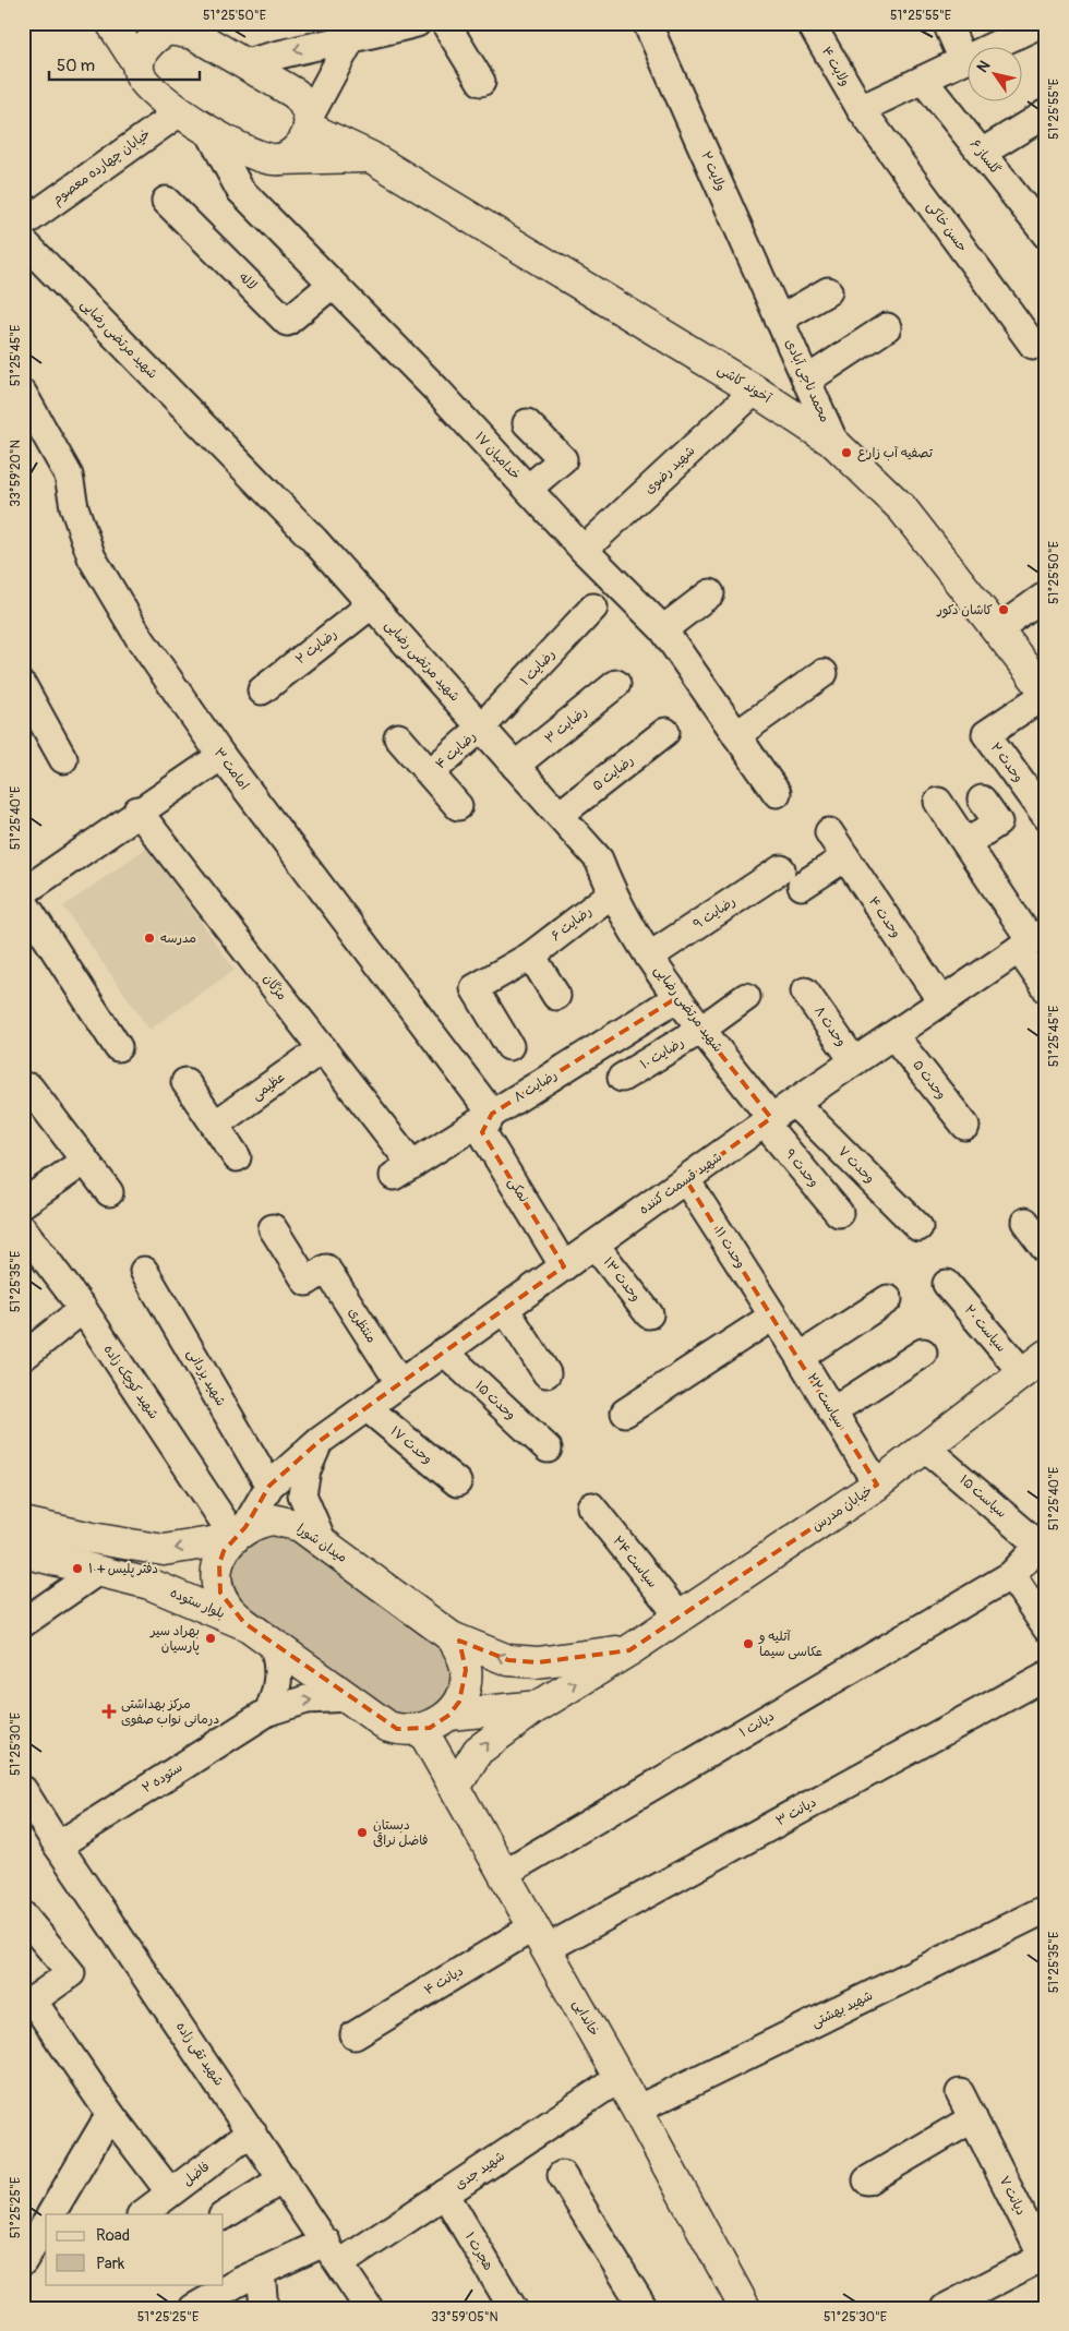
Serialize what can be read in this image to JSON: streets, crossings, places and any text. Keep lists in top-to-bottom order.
{
  "streets": {
    "main road": [
      "آخوند کاشی",
      "خیابان مدرس",
      "میدان شورا",
      "بلوار ستوده",
      "خاندایی"
    ],
    "street": [
      "ولایت ۴",
      "گلساز ۶",
      "خیابان چهارده معصوم",
      "ولایت ۲",
      "حسن خاکی",
      "لاله",
      "شهید مرتضی رضایی",
      "محمد ناجی آبادی",
      "خدامیان ۱۷",
      "شهید رضوی",
      "رضایت ۲",
      "رضایت ۱",
      "رضایت ۳",
      "رضایت ۴",
      "وحدت ۲",
      "امامت ۳",
      "رضایت ۵",
      "رضایت ۹",
      "وحدت ۴",
      "رضایت ۶",
      "مژگان",
      "وحدت ۸",
      "رضایت ۱۰",
      "وحدت ۵",
      "عظیمی",
      "رضایت ۸",
      "وحدت ۷",
      "وحدت ۹",
      "شهید قسمت کننده",
      "نمکی",
      "وحدت ۱۱",
      "وحدت ۱۳",
      "منتظری",
      "سیاست ۲۰",
      "شهید یزدانی",
      "شهید کوچک زاده",
      "وحدت ۱۵",
      "سیاست ۲۲",
      "وحدت ۱۷",
      "سیاست ۱۵",
      "سیاست ۲۴",
      "دیانت ۱",
      "ستوده ۲",
      "دیانت ۳",
      "دیانت ۴",
      "شهید بهشتی",
      "شهید تقی زاده",
      "شهید جدی",
      "فاضل",
      "دیانت ۷",
      "هجرت ۱"
    ]
  },
  "crossings": [
    ["ولایت ۴", "حسن خاکی"],
    ["ولایت ۲", "محمد ناجی آبادی"],
    ["لاله", "خدامیان ۱۷"],
    ["شهید مرتضی رضایی", "رضایت ۲"],
    ["شهید مرتضی رضایی", "رضایت ۱"],
    ["شهید مرتضی رضایی", "رضایت ۳"],
    ["شهید مرتضی رضایی", "رضایت ۴"],
    ["شهید مرتضی رضایی", "رضایت ۵"],
    ["شهید مرتضی رضایی", "رضایت ۹"],
    ["شهید مرتضی رضایی", "رضایت ۶"],
    ["شهید مرتضی رضایی", "رضایت ۱۰"],
    ["شهید مرتضی رضایی", "رضایت ۸"],
    ["شهید مرتضی رضایی", "وحدت ۹"],
    ["شهید مرتضی رضایی", "شهید قسمت کننده"],
    ["محمد ناجی آبادی", "آخوند کاشی"],
    ["آخوند کاشی", "شهید رضوی"],
    ["آخوند کاشی", "وحدت ۲"],
    ["خدامیان ۱۷", "شهید رضوی"],
    ["رضایت ۱", "رضایت ۴"],
    ["امامت ۳", "رضایت ۸"],
    ["امامت ۳", "نمکی"],
    ["وحدت ۴", "شهید قسمت کننده"],
    ["مژگان", "عظیمی"],
    ["مژگان", "رضایت ۸"],
    ["وحدت ۸", "شهید قسمت کننده"],
    ["وحدت ۵", "شهید قسمت کننده"],
    ["رضایت ۸", "نمکی"],
    ["وحدت ۷", "شهید قسمت کننده"],
    ["وحدت ۹", "شهید قسمت کننده"],
    ["شهید قسمت کننده", "نمکی"],
    ["شهید قسمت کننده", "وحدت ۱۱"],
    ["شهید قسمت کننده", "وحدت ۱۳"],
    ["شهید قسمت کننده", "منتظری"],
    ["شهید قسمت کننده", "شهید یزدانی"],
    ["شهید قسمت کننده", "شهید کوچک زاده"],
    ["شهید قسمت کننده", "وحدت ۱۵"],
    ["شهید قسمت کننده", "وحدت ۱۷"],
    ["شهید قسمت کننده", "میدان شورا"],
    ["وحدت ۱۱", "سیاست ۲۲"],
    ["سیاست ۲۰", "خیابان مدرس"],
    ["شهید کوچک زاده", "میدان شورا"],
    ["سیاست ۲۲", "خیابان مدرس"],
    ["سیاست ۱۵", "خیابان مدرس"],
    ["سیاست ۱۵", "دیانت ۱"],
    ["خیابان مدرس", "سیاست ۲۴"],
    ["خیابان مدرس", "خاندایی"],
    ["میدان شورا", "خاندایی"],
    ["دیانت ۱", "خاندایی"],
    ["ستوده ۲", "شهید تقی زاده"],
    ["دیانت ۳", "دیانت ۴"],
    ["دیانت ۳", "خاندایی"],
    ["دیانت ۴", "خاندایی"],
    ["شهید بهشتی", "خاندایی"],
    ["خاندایی", "شهید جدی"],
    ["شهید تقی زاده", "شهید جدی"],
    ["شهید تقی زاده", "فاضل"],
    ["شهید جدی", "هجرت ۱"]
  ],
  "places": {
    "other": [
      "تصفیه آب زارع",
      "کاشان دکور",
      "مدرسه",
      "دفتر پلیس +۱۰",
      "بهراد سیر پارسیان",
      "آتلیه و عکاسی سیما",
      "دبستان فاضل نراقی"
    ],
    "health": ["مرکز بهداشتی درمانی نواب صفوی"]
  },
  "legend": ["Road", "Park"],
  "scale_bar": "50 m",
  "north": "top left",
  "coordinates": [
    "51°25'50\"E",
    "51°25'55\"E",
    "51°25'45\"E",
    "33°59'20\"N",
    "51°25'40\"E",
    "51°25'35\"E",
    "51°25'30\"E",
    "51°25'25\"E",
    "33°59'05\"N"
  ]
}
